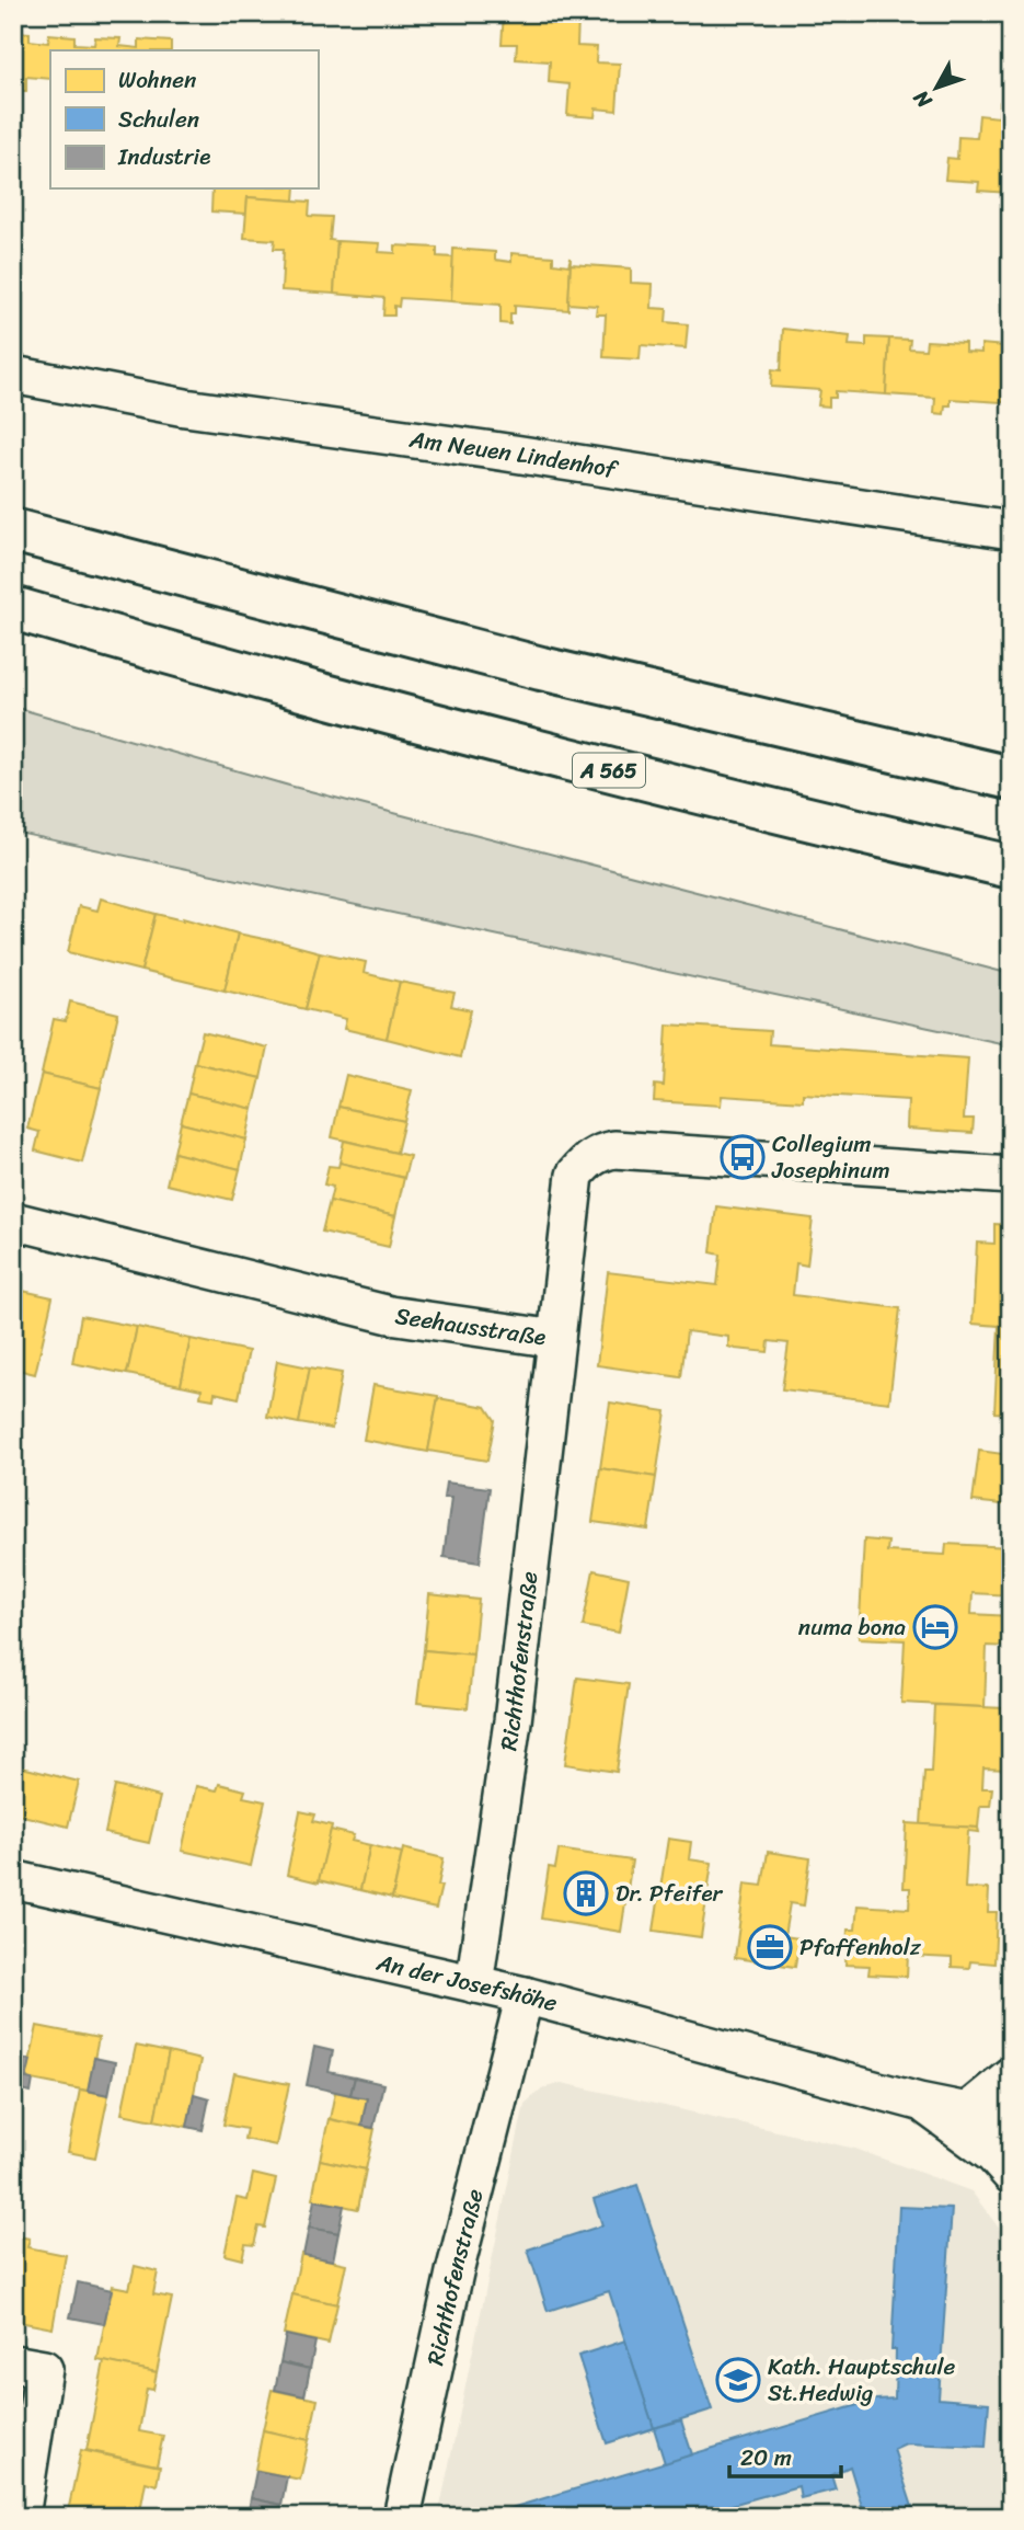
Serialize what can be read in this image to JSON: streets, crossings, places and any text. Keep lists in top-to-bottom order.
{
  "streets": {
    "highway": ["A 565"],
    "street": [
      "Am Neuen Lindenhof",
      "Seehausstraße",
      "Richthofenstraße",
      "An der Josefshöhe"
    ]
  },
  "crossings": [
    ["Seehausstraße", "Richthofenstraße"],
    ["Richthofenstraße", "An der Josefshöhe"]
  ],
  "places": {
    "bus stop": ["Collegium Josephinum"],
    "hotel": ["numa bona"],
    "building": ["Dr. Pfeifer"],
    "office": ["Pfaffenholz"],
    "school or university": ["Kath. Hauptschule St.Hedwig"]
  },
  "legend": ["Wohnen", "Schulen", "Industrie"],
  "scale_bar": "20 m",
  "north": "bottom left"
}
